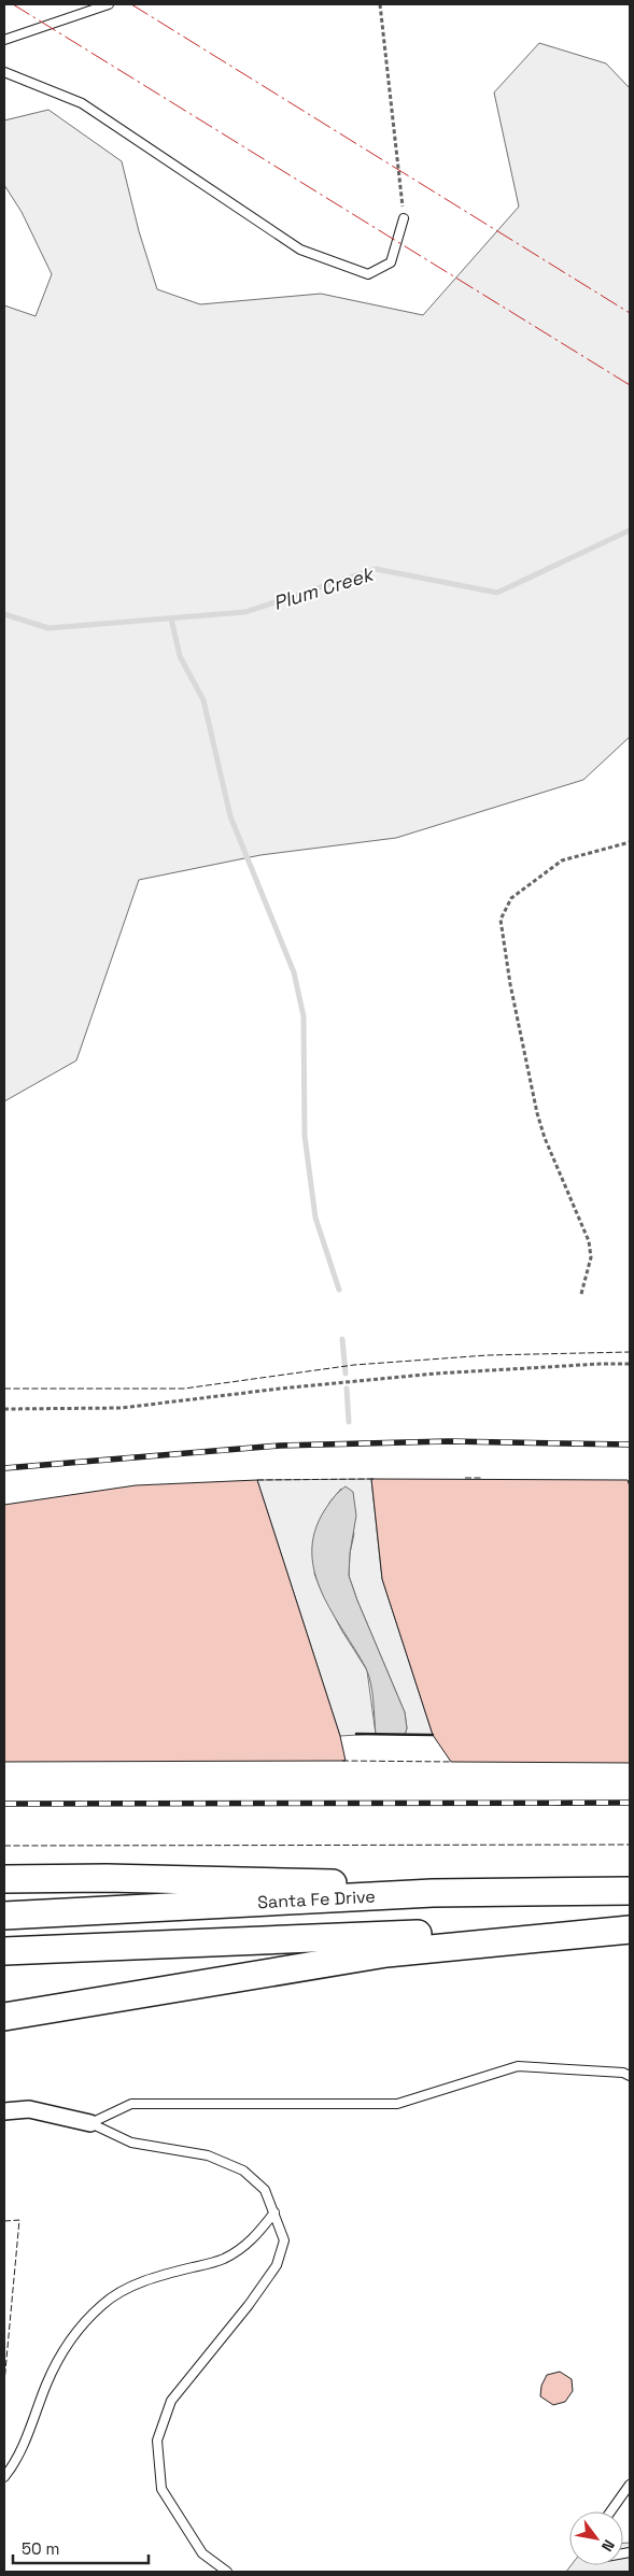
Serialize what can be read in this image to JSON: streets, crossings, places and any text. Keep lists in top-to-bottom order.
{
  "streets": {
    "highway": ["Santa Fe Drive"]
  },
  "water": ["Plum Creek"],
  "scale_bar": "50 m",
  "north": "bottom right"
}
